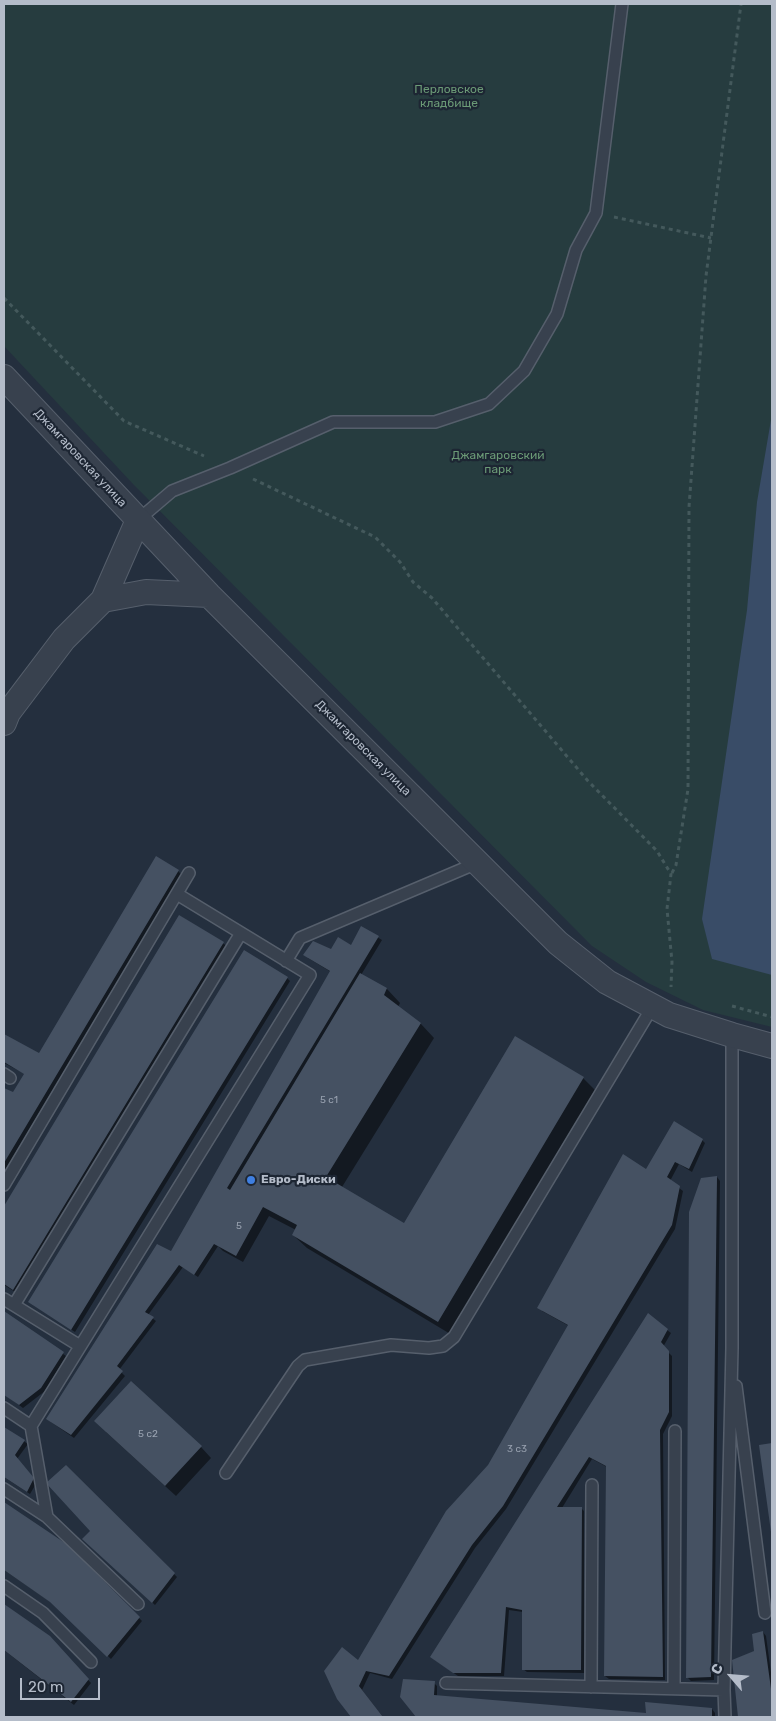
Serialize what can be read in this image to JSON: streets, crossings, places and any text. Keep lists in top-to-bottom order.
{
  "streets": {
    "street": ["Джамгаровская улица"]
  },
  "parks": ["Перловское кладбище", "Джамгаровский парк"],
  "places": ["Евро-Диски"],
  "house_numbers": [
    "5 с1",
    "5",
    "5 с2",
    "3 с3"
  ],
  "scale_bar": "20 m",
  "north": "top left"
}
